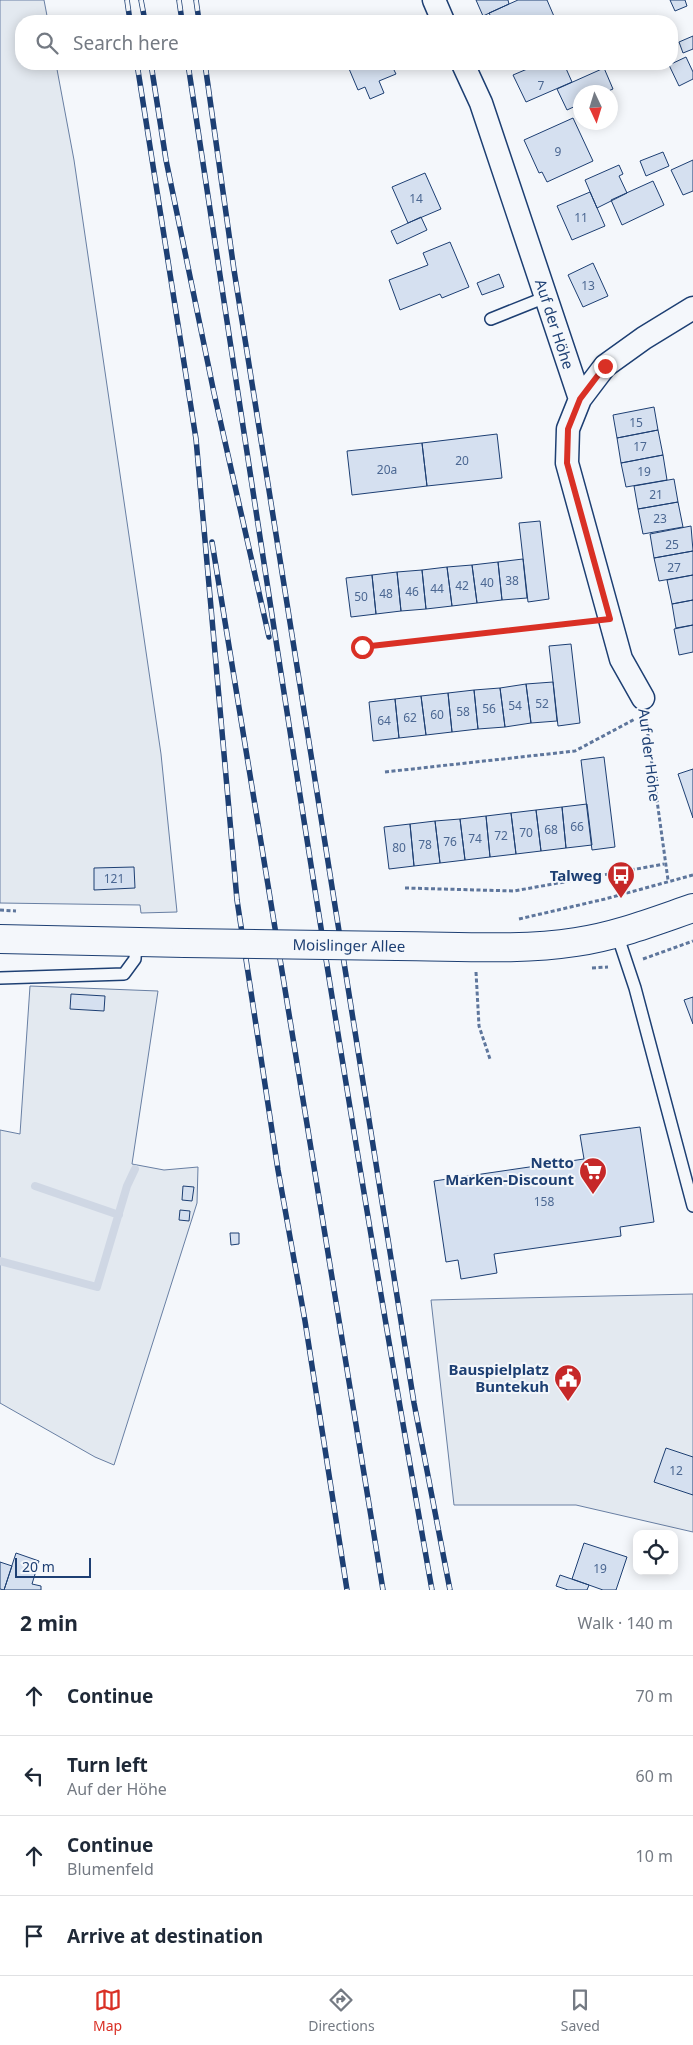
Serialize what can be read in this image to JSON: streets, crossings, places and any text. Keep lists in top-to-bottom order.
{
  "streets": {
    "main road": ["Moislinger Allee"],
    "street": ["Auf der Höhe"]
  },
  "places": {
    "bus stop": ["Talweg"],
    "supermarket": ["Netto Marken-Discount"],
    "public building": ["Bauspielplatz Buntekuh"]
  },
  "house_numbers": [
    "7",
    "9",
    "14",
    "11",
    "13",
    "15",
    "17",
    "20",
    "20a",
    "19",
    "21",
    "23",
    "25",
    "27",
    "38",
    "40",
    "42",
    "44",
    "46",
    "48",
    "50",
    "52",
    "54",
    "56",
    "58",
    "60",
    "62",
    "64",
    "66",
    "68",
    "70",
    "72",
    "74",
    "76",
    "78",
    "80",
    "121",
    "158",
    "12",
    "19"
  ],
  "scale_bar": "20 m",
  "north": "bottom",
  "page": {
    "search": "Search here",
    "scale": "20 m",
    "heading": ["2 min", "Walk · 140 m"],
    "list": [
      ["Continue", "70 m"],
      ["Turn left", "Auf der Höhe", "60 m"],
      ["Continue", "Blumenfeld", "10 m"],
      "Arrive at destination"
    ],
    "nav": ["Map", "Directions", "Saved"]
  }
}
